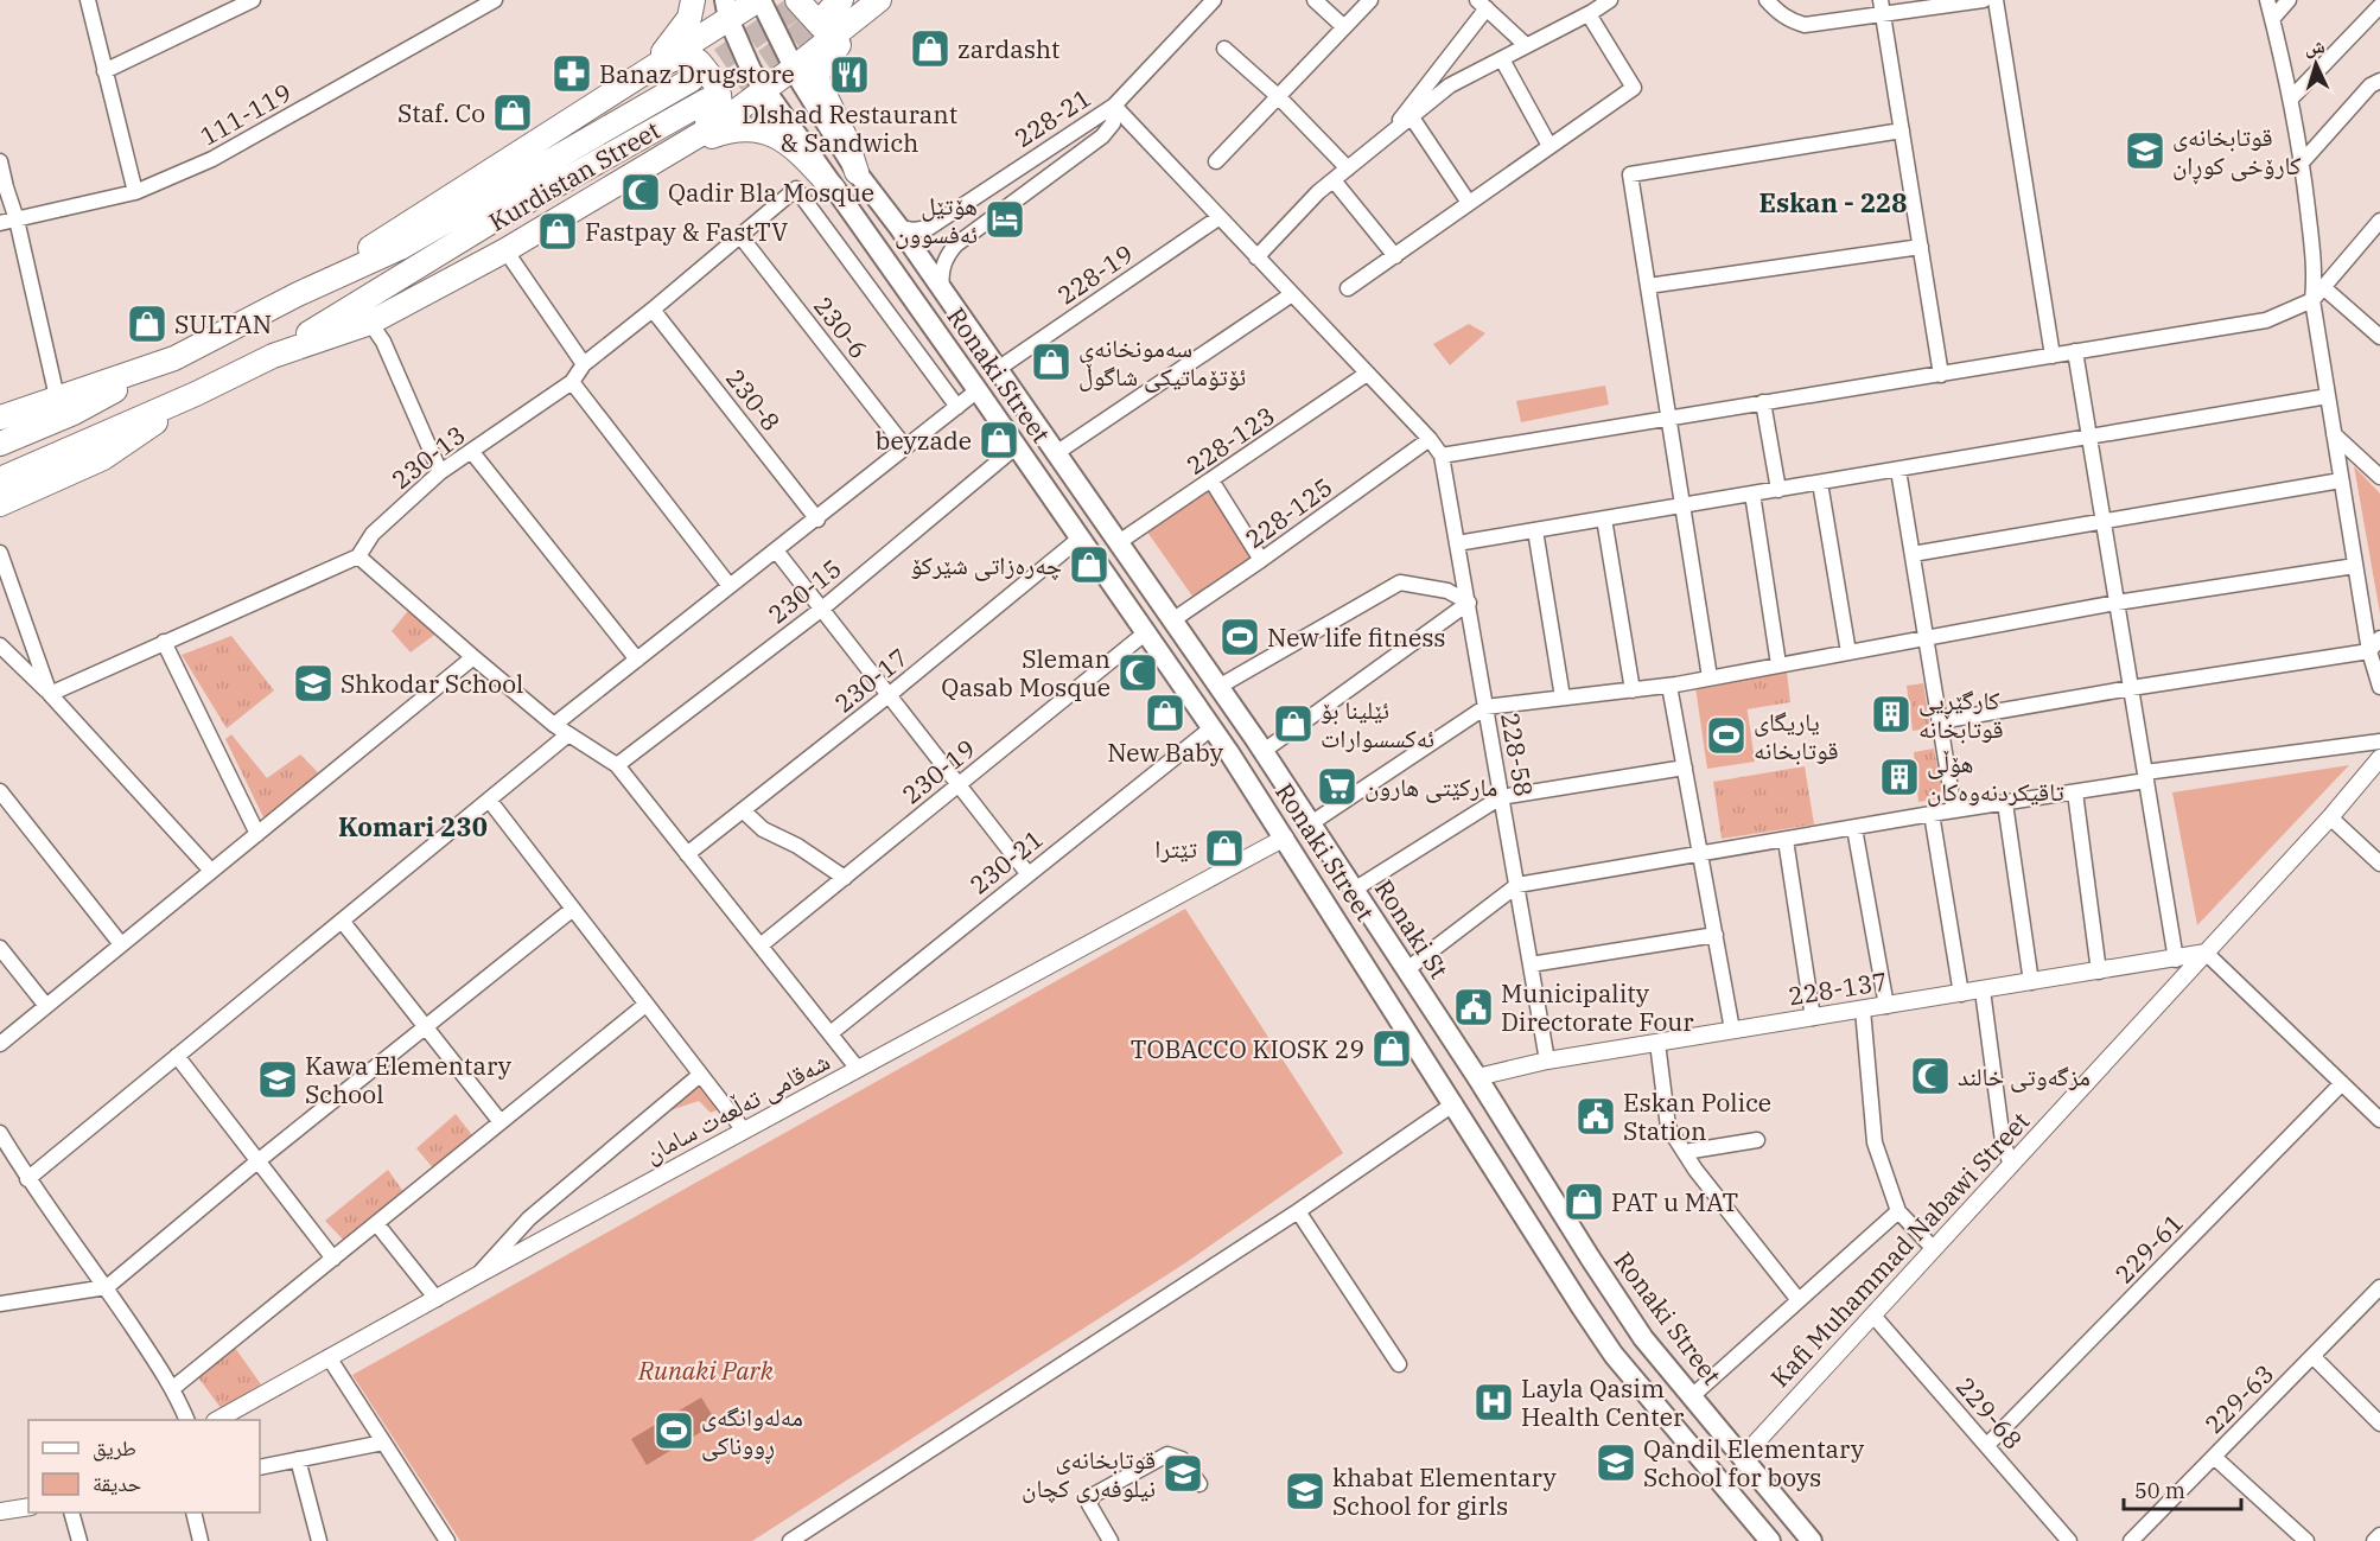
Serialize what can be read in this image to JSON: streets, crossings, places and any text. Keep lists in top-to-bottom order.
{
  "streets": {
    "highway": ["Kurdistan Street"],
    "main road": ["Ronaki Street", "Ronaki St"],
    "street": [
      "111-119",
      "228-21",
      "228-19",
      "230-6",
      "230-8",
      "228-123",
      "230-13",
      "228-125",
      "230-15",
      "230-17",
      "228-58",
      "230-19",
      "230-21",
      "228-137",
      "شەقامی تەڵعەت سامان",
      "229-61",
      "Kafi Muhammad Nabawi Street",
      "229-63",
      "229-68"
    ]
  },
  "crossings": [
    ["228-21", "Ronaki Street"],
    ["Kurdistan Street", "Ronaki Street"],
    ["228-19", "Ronaki Street"],
    ["230-6", "230-13"],
    ["Ronaki Street", "228-123"],
    ["Ronaki Street", "228-125"],
    ["Ronaki Street", "230-15"],
    ["Ronaki Street", "230-17"],
    ["Ronaki Street", "230-19"],
    ["Ronaki Street", "230-21"],
    ["Ronaki Street", "Ronaki St"],
    ["Ronaki Street", "228-137"],
    ["Ronaki Street", "شەقامی تەڵعەت سامان"],
    ["Ronaki Street", "Kafi Muhammad Nabawi Street"],
    ["230-8", "230-13"],
    ["228-58", "228-137"],
    ["Ronaki St", "228-137"],
    ["228-137", "Kafi Muhammad Nabawi Street"],
    ["229-61", "229-68"],
    ["Kafi Muhammad Nabawi Street", "229-68"]
  ],
  "districts": ["Eskan - 228", "Komari 230"],
  "parks": ["Runaki Park"],
  "places": {
    "shop": [
      "zardasht",
      "Staf. Co",
      "Fastpay & FastTV",
      "SULTAN",
      "سەمونخانەی ئۆتۆماتیکی شاگوڵ",
      "beyzade",
      "چەرەزاتی شێرکۆ",
      "New Baby",
      "ئێلینا بۆ ئەکسسوارات",
      "تێترا",
      "TOBACCO KIOSK 29",
      "PAT u MAT"
    ],
    "pharmacy": ["Banaz Drugstore"],
    "restaurant": ["Dlshad Restaurant & Sandwich"],
    "school or university": [
      "قوتابخانەی کارۆخی کوڕان",
      "Shkodar School",
      "Kawa Elementary School",
      "Qandil Elementary School for boys",
      "قوتابخانەی نیلوفەری کچان",
      "khabat Elementary School for girls"
    ],
    "mosque": ["Qadir Bla Mosque", "Sleman Qasab Mosque", "مزگەوتی خالند"],
    "hotel": ["هۆتێل ئەفسوون"],
    "sports": ["New life fitness", "یاریگای قوتابخانە", "مەلەوانگەی ڕووناکی"],
    "building": ["کارگێڕیی قوتابخانە", "هۆڵی تاقیکردنەوەکان"],
    "supermarket": ["مارکێتی هارون"],
    "public building": ["Municipality Directorate Four", "Eskan Police Station"],
    "hospital": ["Layla Qasim Health Center"]
  },
  "legend": ["طريق", "حديقة"],
  "scale_bar": "50 m",
  "north": "top"
}
